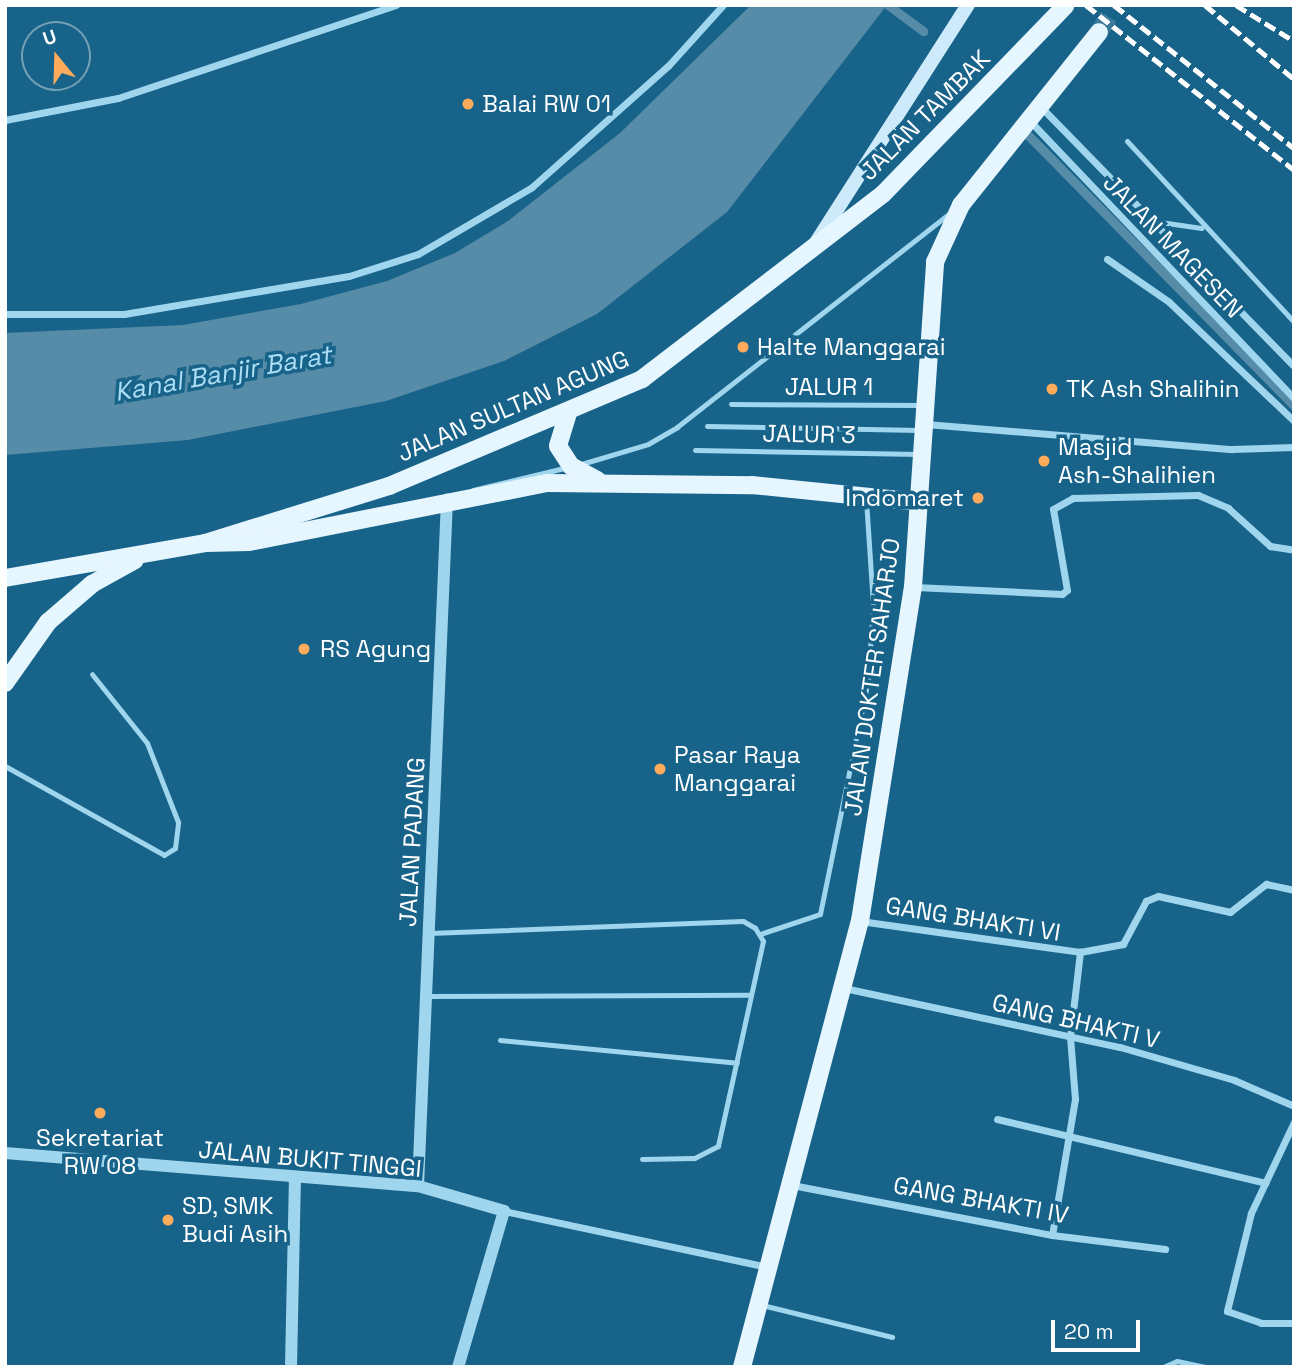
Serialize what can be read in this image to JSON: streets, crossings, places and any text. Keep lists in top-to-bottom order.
{
  "streets": {
    "main road": ["JALAN TAMBAK", "JALAN SULTAN AGUNG", "JALAN DOKTER SAHARJO"],
    "street": [
      "JALAN MAGESEN",
      "JALAN PADANG",
      "GANG BHAKTI VI",
      "GANG BHAKTI V",
      "JALAN BUKIT TINGGI",
      "GANG BHAKTI IV"
    ],
    "lane": ["JALUR 1", "JALUR 3"]
  },
  "crossings": [
    ["JALAN TAMBAK", "JALAN SULTAN AGUNG"],
    ["JALAN MAGESEN", "JALAN DOKTER SAHARJO"],
    ["JALUR 1", "JALAN DOKTER SAHARJO"],
    ["JALAN SULTAN AGUNG", "JALAN DOKTER SAHARJO"],
    ["JALAN SULTAN AGUNG", "JALAN PADANG"],
    ["JALUR 3", "JALAN DOKTER SAHARJO"],
    ["JALAN DOKTER SAHARJO", "GANG BHAKTI VI"],
    ["JALAN DOKTER SAHARJO", "GANG BHAKTI V"],
    ["JALAN DOKTER SAHARJO", "JALAN BUKIT TINGGI"],
    ["JALAN DOKTER SAHARJO", "GANG BHAKTI IV"],
    ["JALAN PADANG", "JALAN BUKIT TINGGI"],
    ["GANG BHAKTI VI", "GANG BHAKTI V"],
    ["GANG BHAKTI VI", "GANG BHAKTI IV"]
  ],
  "water": ["Kanal Banjir Barat"],
  "places": [
    "Balai RW 01",
    "Halte Manggarai",
    "TK Ash Shalihin",
    "Masjid Ash-Shalihien",
    "Indomaret",
    "RS Agung",
    "Pasar Raya Manggarai",
    "Sekretariat RW 08",
    "SD, SMK Budi Asih"
  ],
  "scale_bar": "20 m",
  "north": "top"
}
